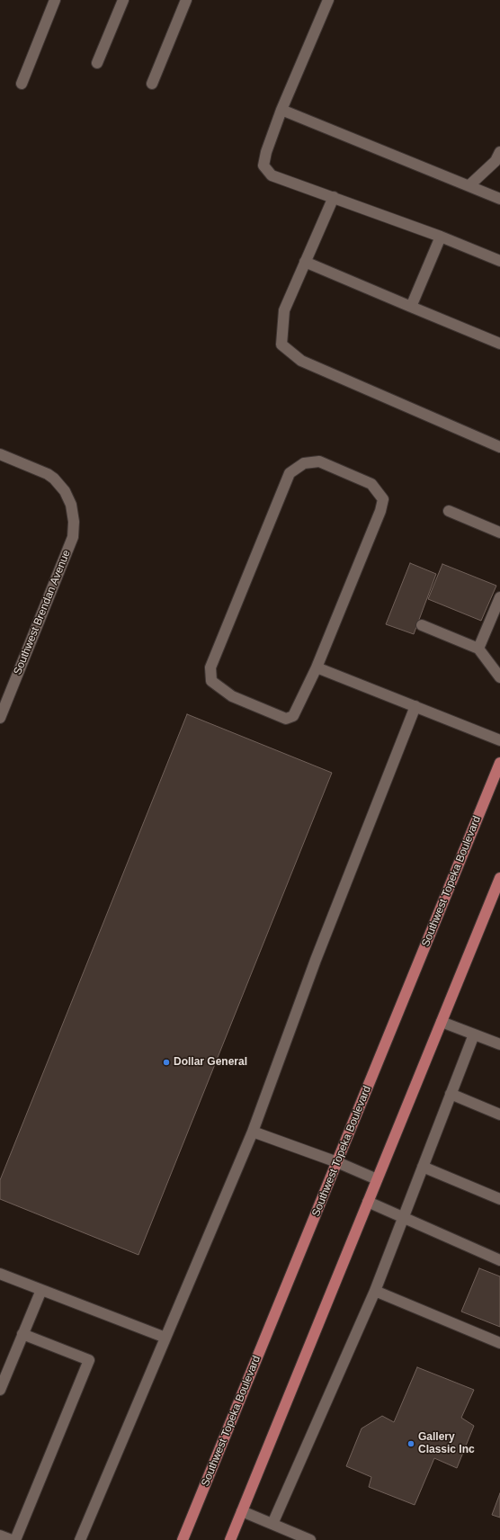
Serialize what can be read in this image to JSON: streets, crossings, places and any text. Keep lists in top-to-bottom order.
{
  "streets": {
    "main road": ["Southwest Topeka Boulevard"],
    "street": ["Southwest Brendan Avenue"]
  },
  "places": ["Dollar General", "Gallery Classic Inc"]
}
